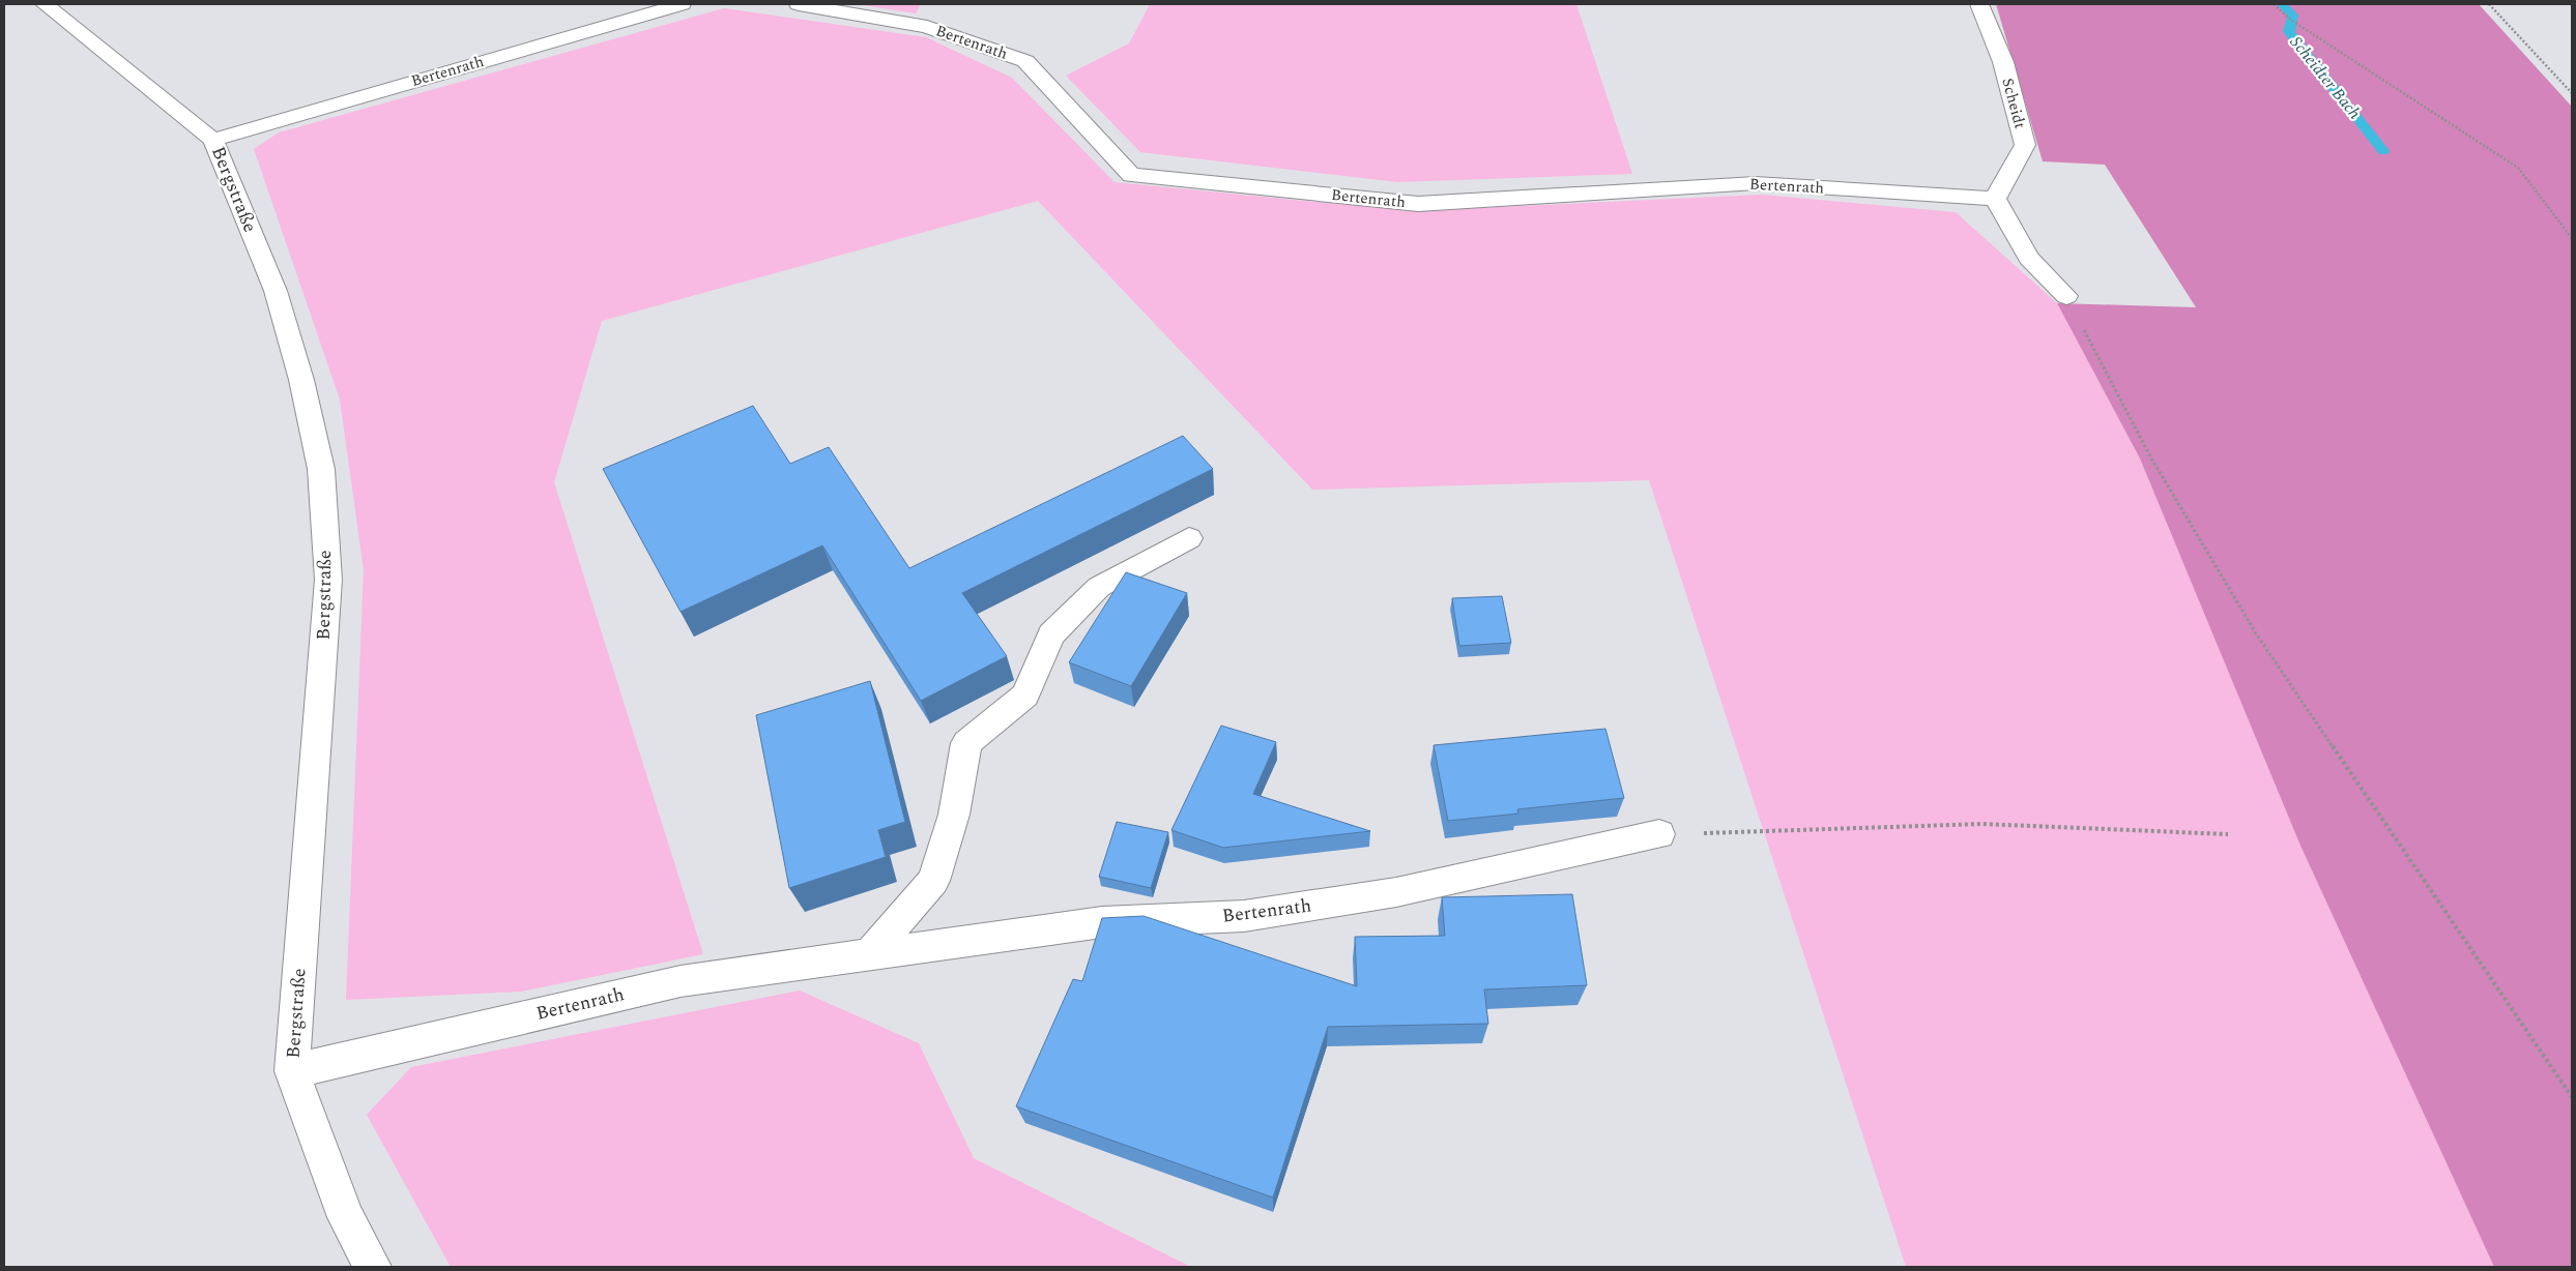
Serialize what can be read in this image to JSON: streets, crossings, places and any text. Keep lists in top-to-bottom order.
{
  "streets": {
    "street": ["Bertenrath", "Scheidt", "Bergstraße"]
  },
  "crossings": [
    ["Bertenrath", "Scheidt"],
    ["Bertenrath", "Bergstraße"]
  ],
  "water": ["Scheidter Bach"]
}
